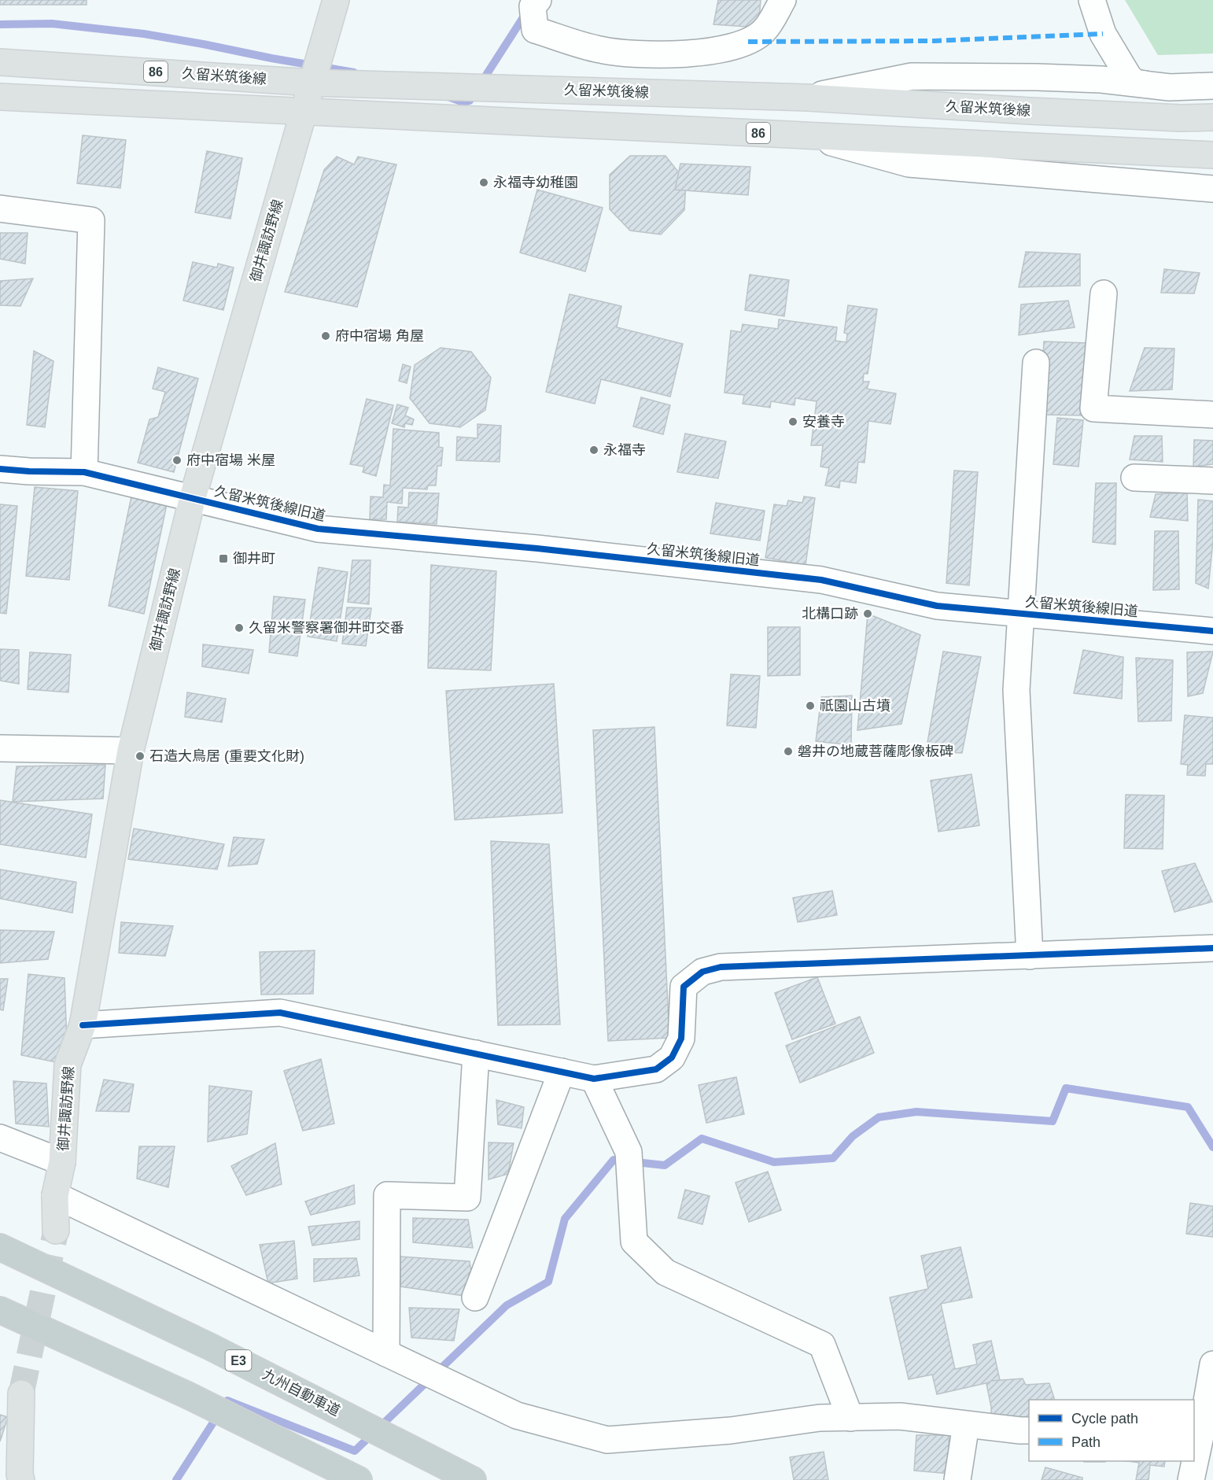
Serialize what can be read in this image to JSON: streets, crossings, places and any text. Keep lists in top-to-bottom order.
{
  "streets": {
    "highway": ["E3", "九州自動車道"],
    "main road": ["86", "久留米筑後線", "御井諏訪野線"],
    "street": ["久留米筑後線旧道"]
  },
  "crossings": [
    ["86", "御井諏訪野線"],
    ["久留米筑後線", "御井諏訪野線"],
    ["御井諏訪野線", "久留米筑後線旧道"]
  ],
  "places": {
    "other": [
      "永福寺幼稚園",
      "府中宿場 角屋",
      "安養寺",
      "永福寺",
      "府中宿場 米屋",
      "北構口跡",
      "久留米警察署御井町交番",
      "祇園山古墳",
      "磐井の地蔵菩薩彫像板碑",
      "石造大鳥居 (重要文化財)"
    ],
    "transit": ["御井町"]
  },
  "legend": ["Cycle path", "Path"]
}
